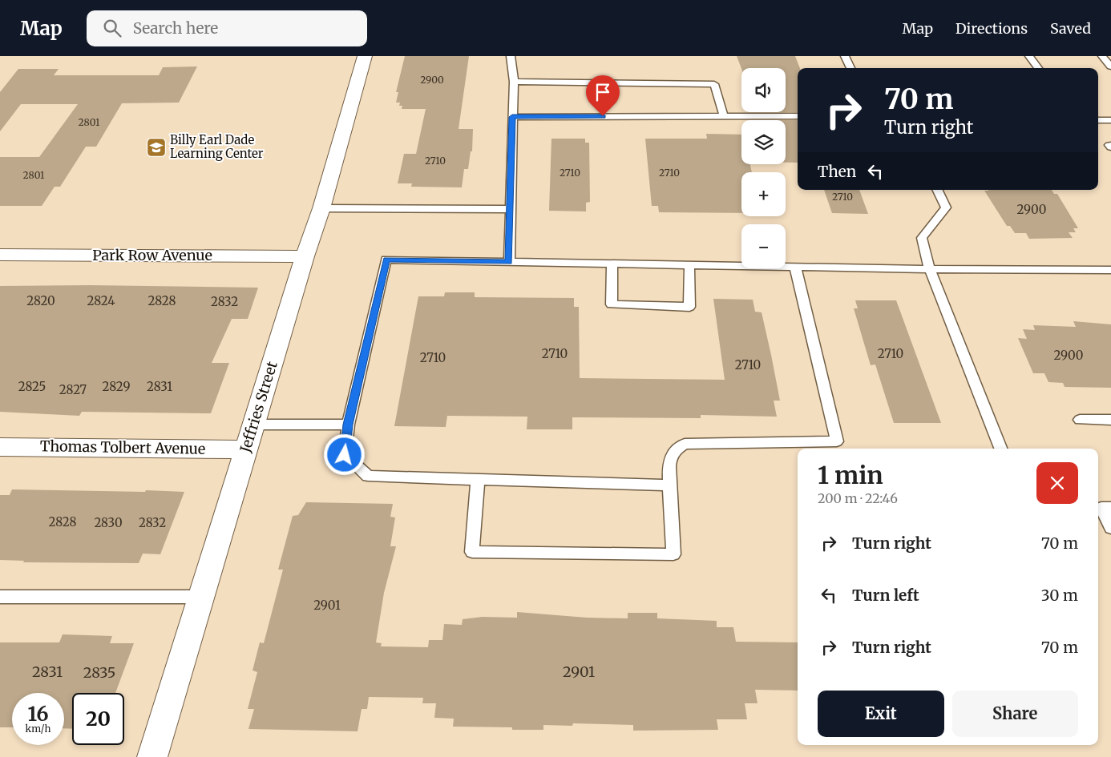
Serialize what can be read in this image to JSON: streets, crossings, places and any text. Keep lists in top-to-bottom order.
{
  "streets": {
    "street": ["Park Row Avenue", "Jeffries Street", "Thomas Tolbert Avenue"]
  },
  "crossings": [
    ["Park Row Avenue", "Jeffries Street"],
    ["Jeffries Street", "Thomas Tolbert Avenue"]
  ],
  "places": {
    "school or university": ["Billy Earl Dade Learning Center"]
  },
  "house_numbers": [
    "2900",
    "2801",
    "2710",
    "2710",
    "2710",
    "2801",
    "2710",
    "2900",
    "2820",
    "2824",
    "2828",
    "2832",
    "2710",
    "2710",
    "2900",
    "2710",
    "2710",
    "2825",
    "2829",
    "2831",
    "2827",
    "2828",
    "2830",
    "2832",
    "2901",
    "2831",
    "2901",
    "2835"
  ],
  "page": {
    "header": "Map",
    "search": "Search here",
    "nav": ["Map", "Directions", "Saved"],
    "map_buttons": ["+", "−"],
    "turn": ["70 m", "Turn right"],
    "then": "Then",
    "heading": ["1 min", "200 m · 22:46"],
    "list": [
      {
        "name": "Turn right",
        "value": "70 m"
      },
      {
        "name": "Turn left",
        "value": "30 m"
      },
      {
        "name": "Turn right",
        "value": "70 m"
      }
    ],
    "buttons": ["Exit", "Share"],
    "speed": "16 km/h",
    "limit": "20"
  }
}
